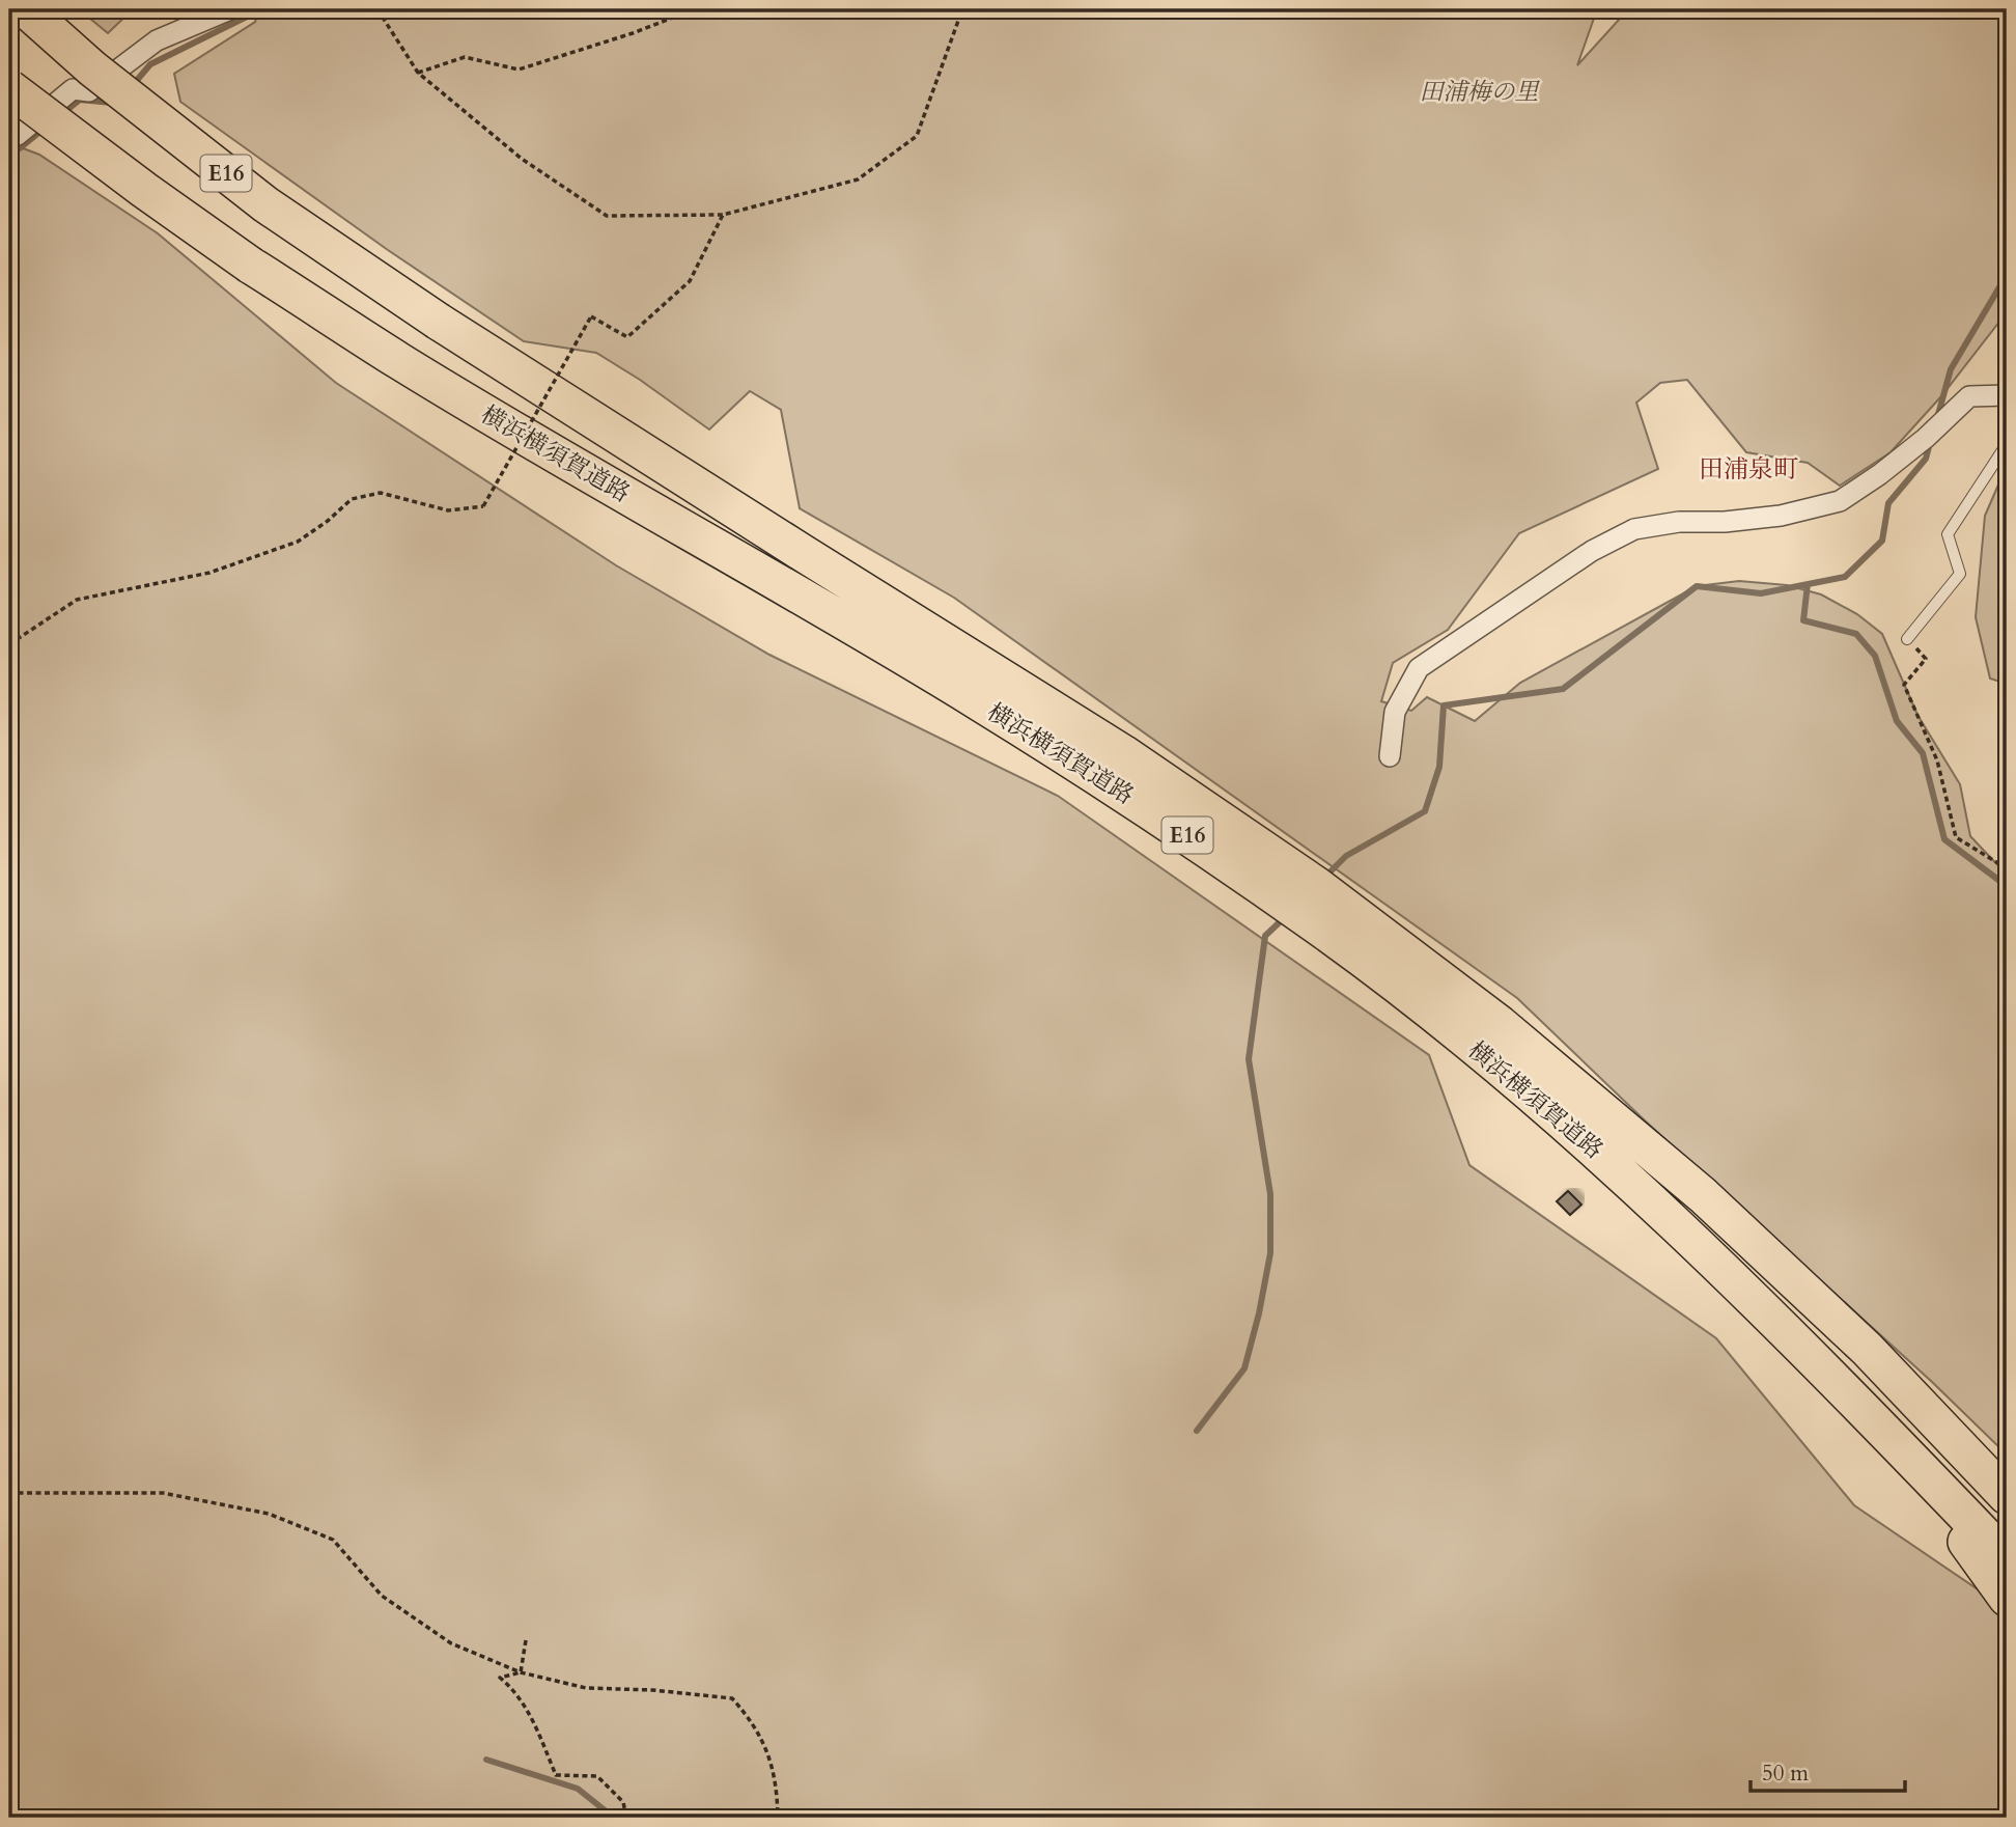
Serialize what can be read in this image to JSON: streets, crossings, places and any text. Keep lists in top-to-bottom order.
{
  "streets": {
    "highway": ["E16", "横浜横須賀道路"]
  },
  "districts": ["田浦泉町"],
  "parks": ["田浦梅の里"],
  "scale_bar": "50 m"
}
